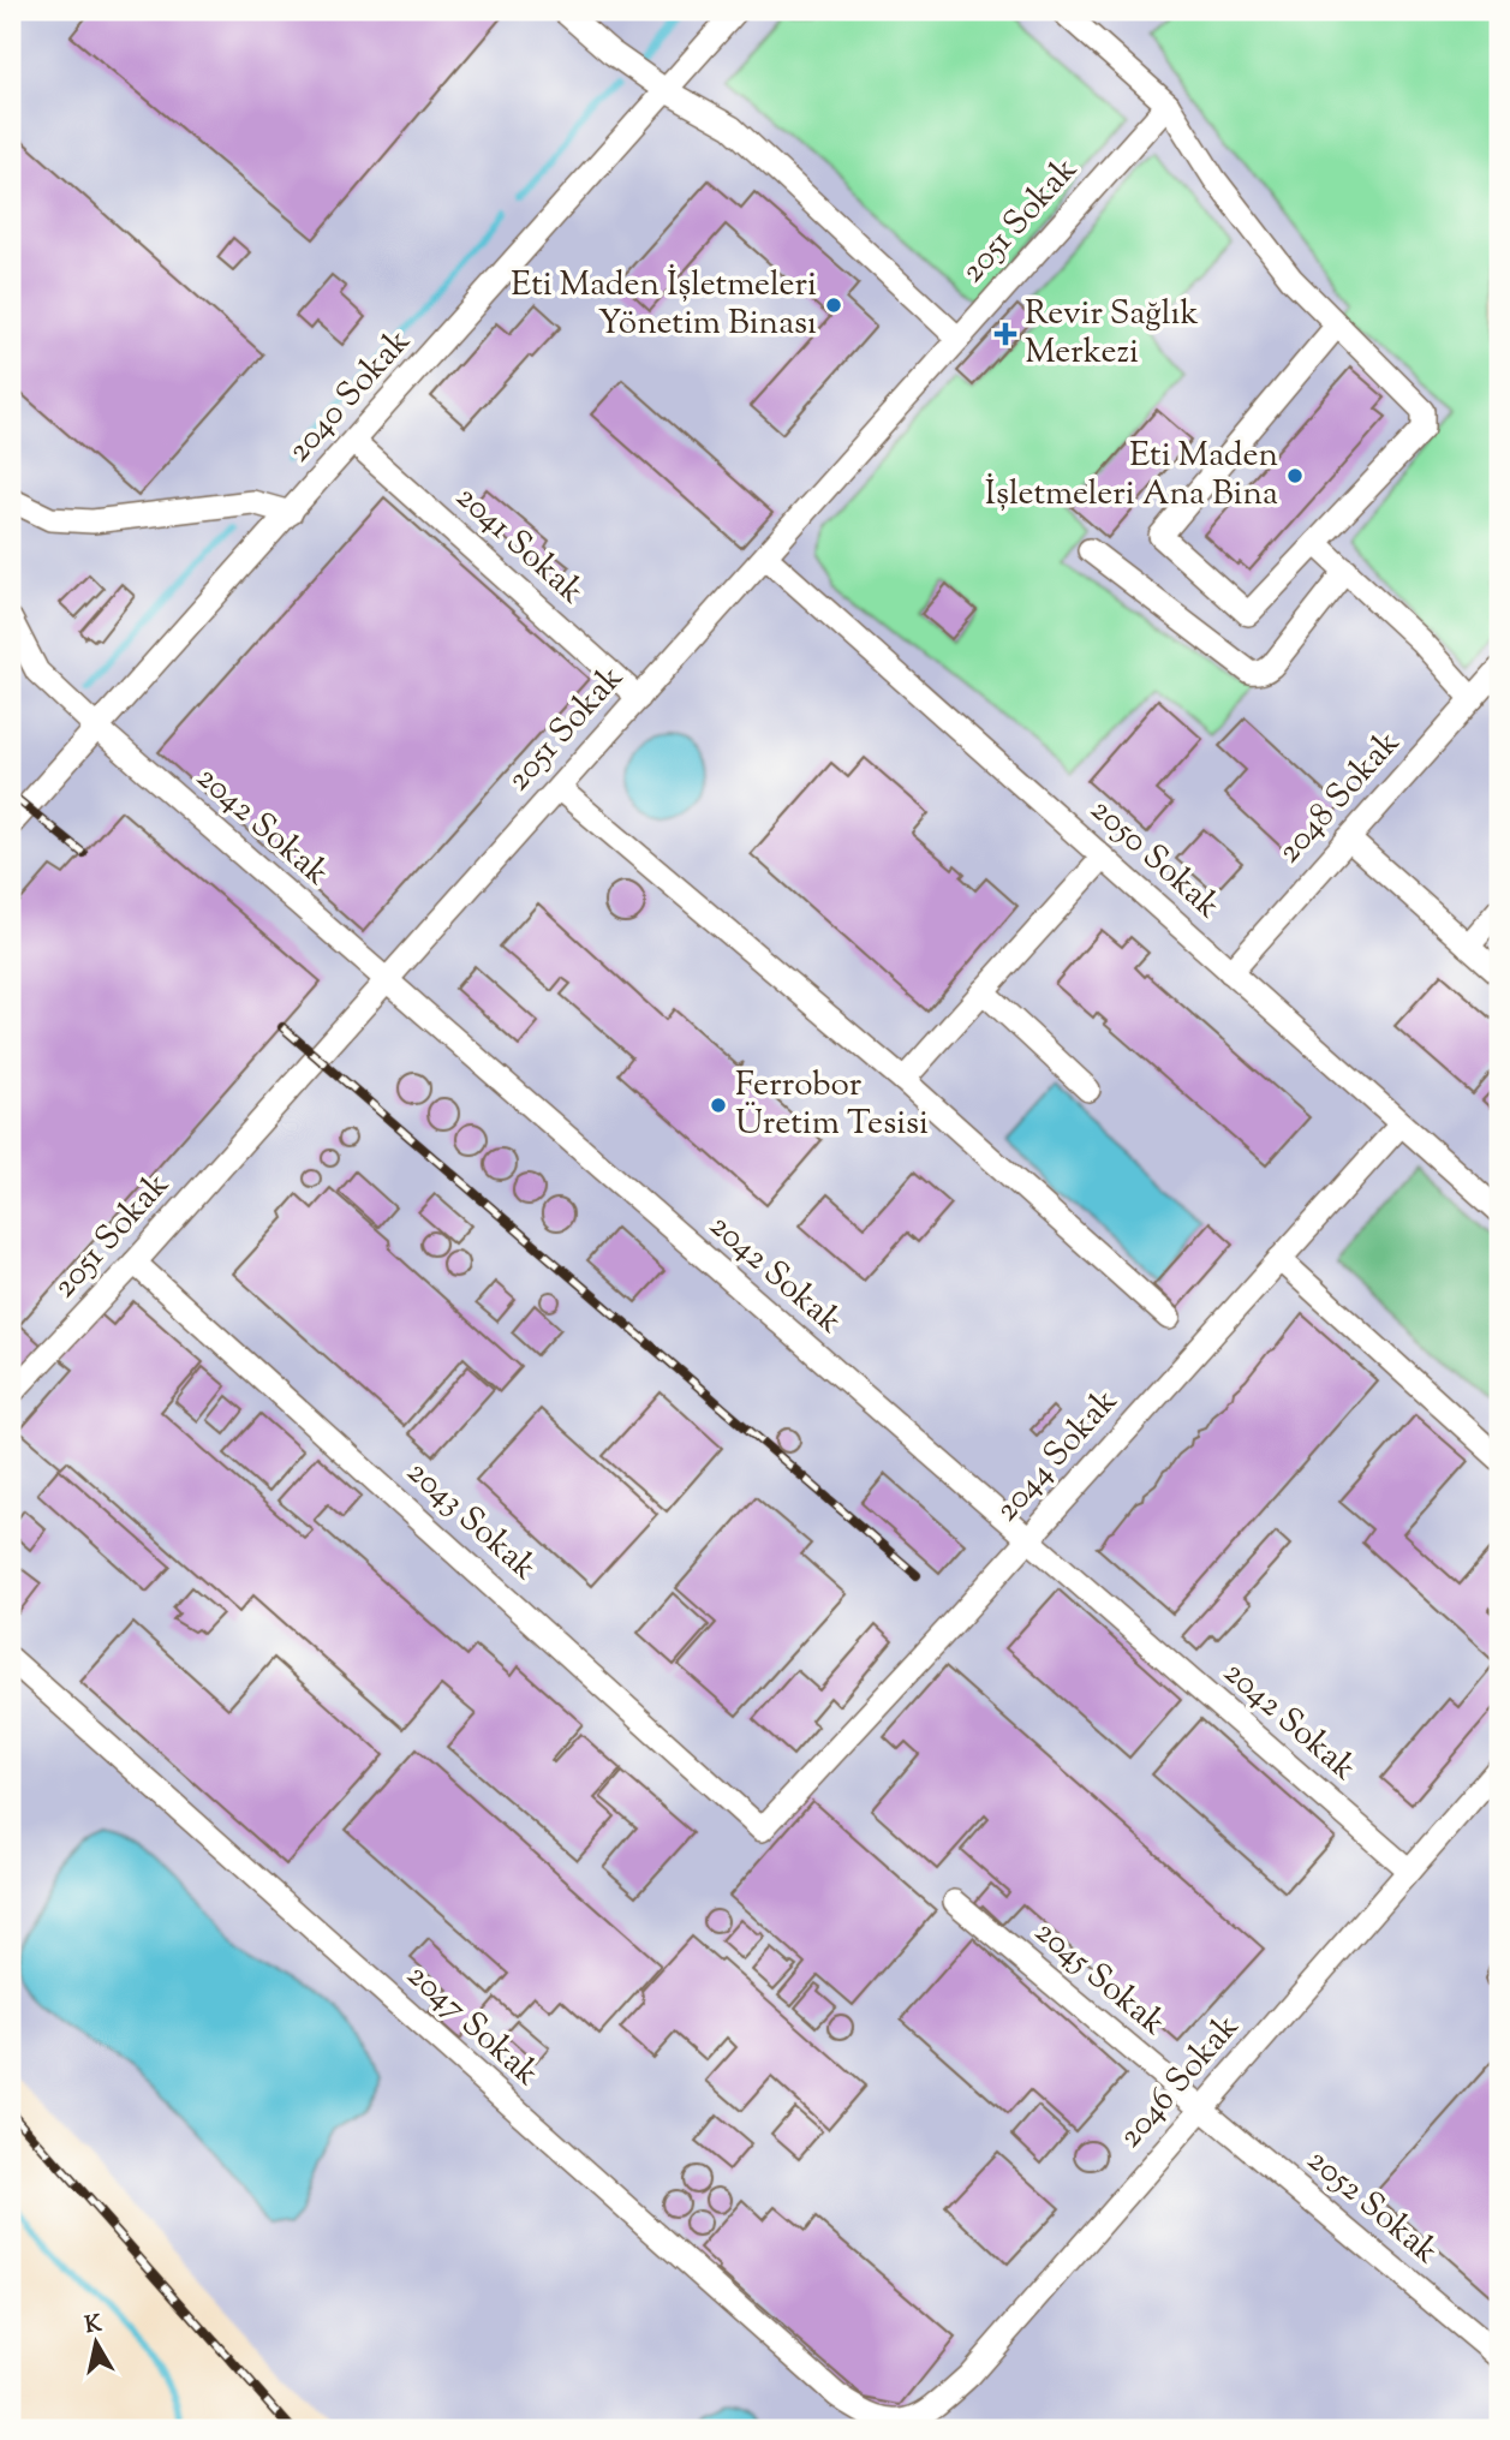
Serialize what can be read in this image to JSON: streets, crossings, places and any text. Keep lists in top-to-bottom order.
{
  "streets": {
    "lane": [
      "2051 Sokak",
      "2040 Sokak",
      "2041 Sokak",
      "2048 Sokak",
      "2042 Sokak",
      "2050 Sokak",
      "2044 Sokak",
      "2043 Sokak",
      "2045 Sokak",
      "2047 Sokak",
      "2046 Sokak",
      "2052 Sokak"
    ]
  },
  "crossings": [
    ["2051 Sokak", "2041 Sokak"],
    ["2051 Sokak", "2042 Sokak"],
    ["2051 Sokak", "2050 Sokak"],
    ["2051 Sokak", "2043 Sokak"],
    ["2040 Sokak", "2041 Sokak"],
    ["2040 Sokak", "2042 Sokak"],
    ["2048 Sokak", "2050 Sokak"],
    ["2042 Sokak", "2044 Sokak"],
    ["2042 Sokak", "2046 Sokak"],
    ["2050 Sokak", "2044 Sokak"],
    ["2044 Sokak", "2043 Sokak"],
    ["2045 Sokak", "2046 Sokak"],
    ["2045 Sokak", "2052 Sokak"],
    ["2047 Sokak", "2046 Sokak"],
    ["2046 Sokak", "2052 Sokak"]
  ],
  "places": {
    "other": ["Eti Maden İşletmeleri Yönetim Binası", "Eti Maden İşletmeleri Ana Bina", "Ferrobor Üretim Tesisi"],
    "health": ["Revir Sağlık Merkezi"]
  },
  "north": "top"
}
